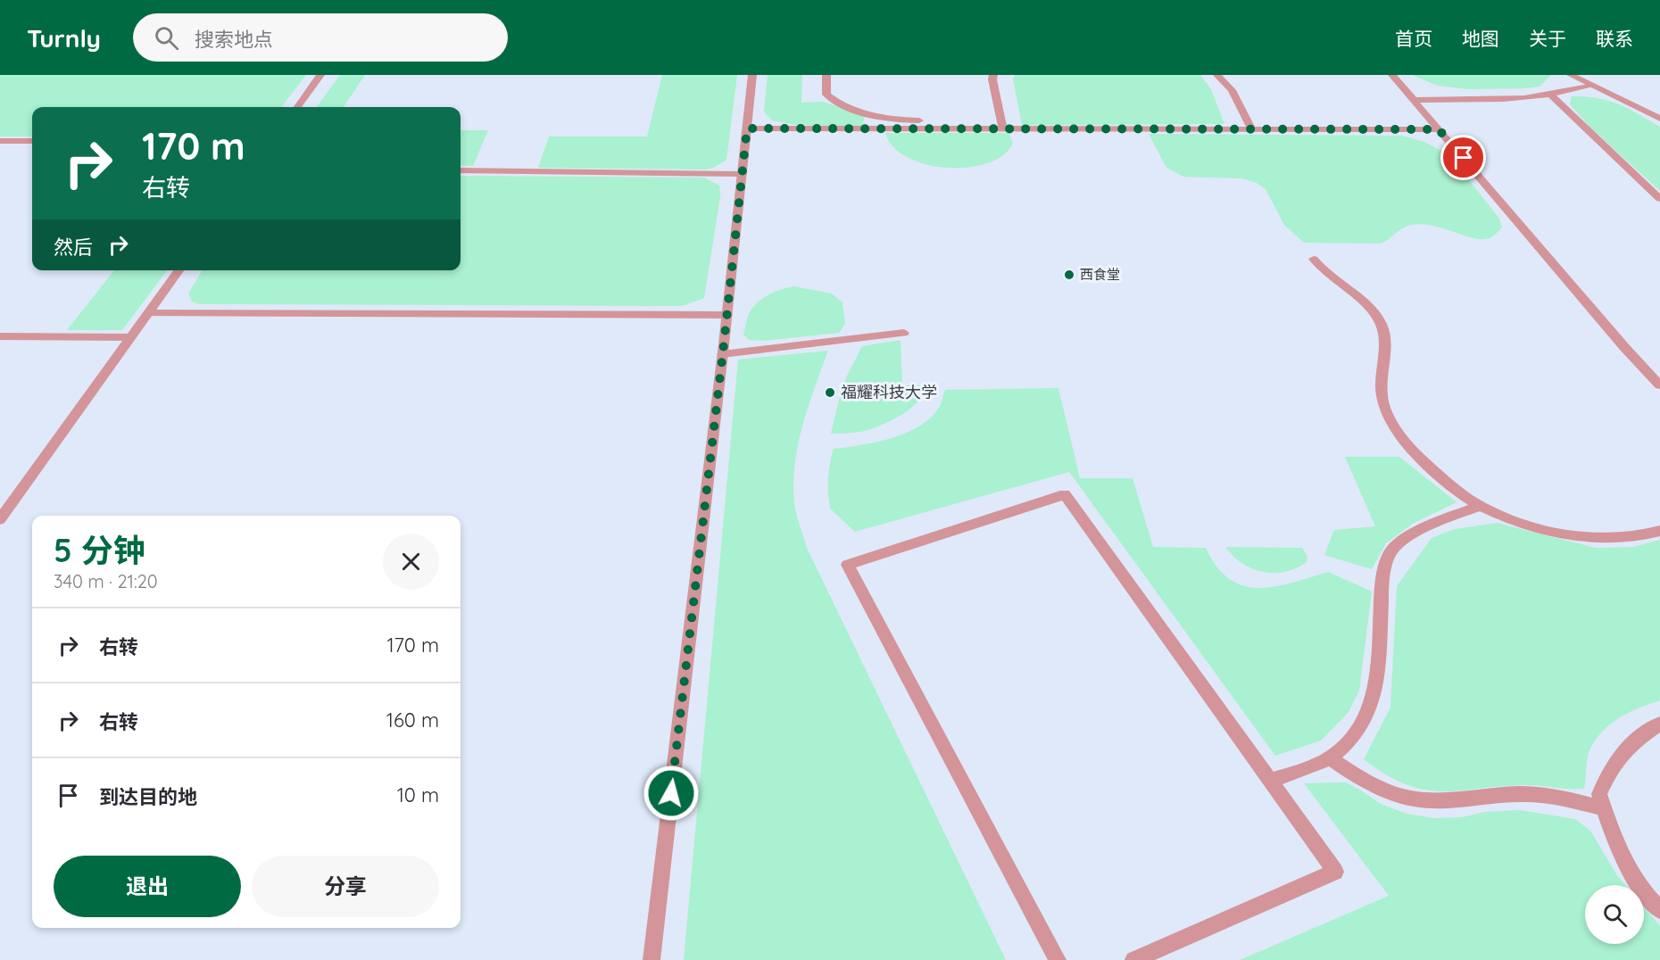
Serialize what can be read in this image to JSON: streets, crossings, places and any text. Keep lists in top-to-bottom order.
{
  "places": ["西食堂", "福耀科技大学"],
  "page": {
    "header": "Turnly",
    "search": "搜索地点",
    "nav": [
      "首页",
      "地图",
      "关于",
      "联系"
    ],
    "turn": ["170 m", "右转"],
    "then": "然后",
    "heading": ["5 分钟", "340 m · 21:20"],
    "list": [
      {
        "name": "右转",
        "value": "170 m"
      },
      {
        "name": "右转",
        "value": "160 m"
      },
      {
        "name": "到达目的地",
        "value": "10 m"
      }
    ],
    "buttons": ["退出", "分享"]
  }
}
